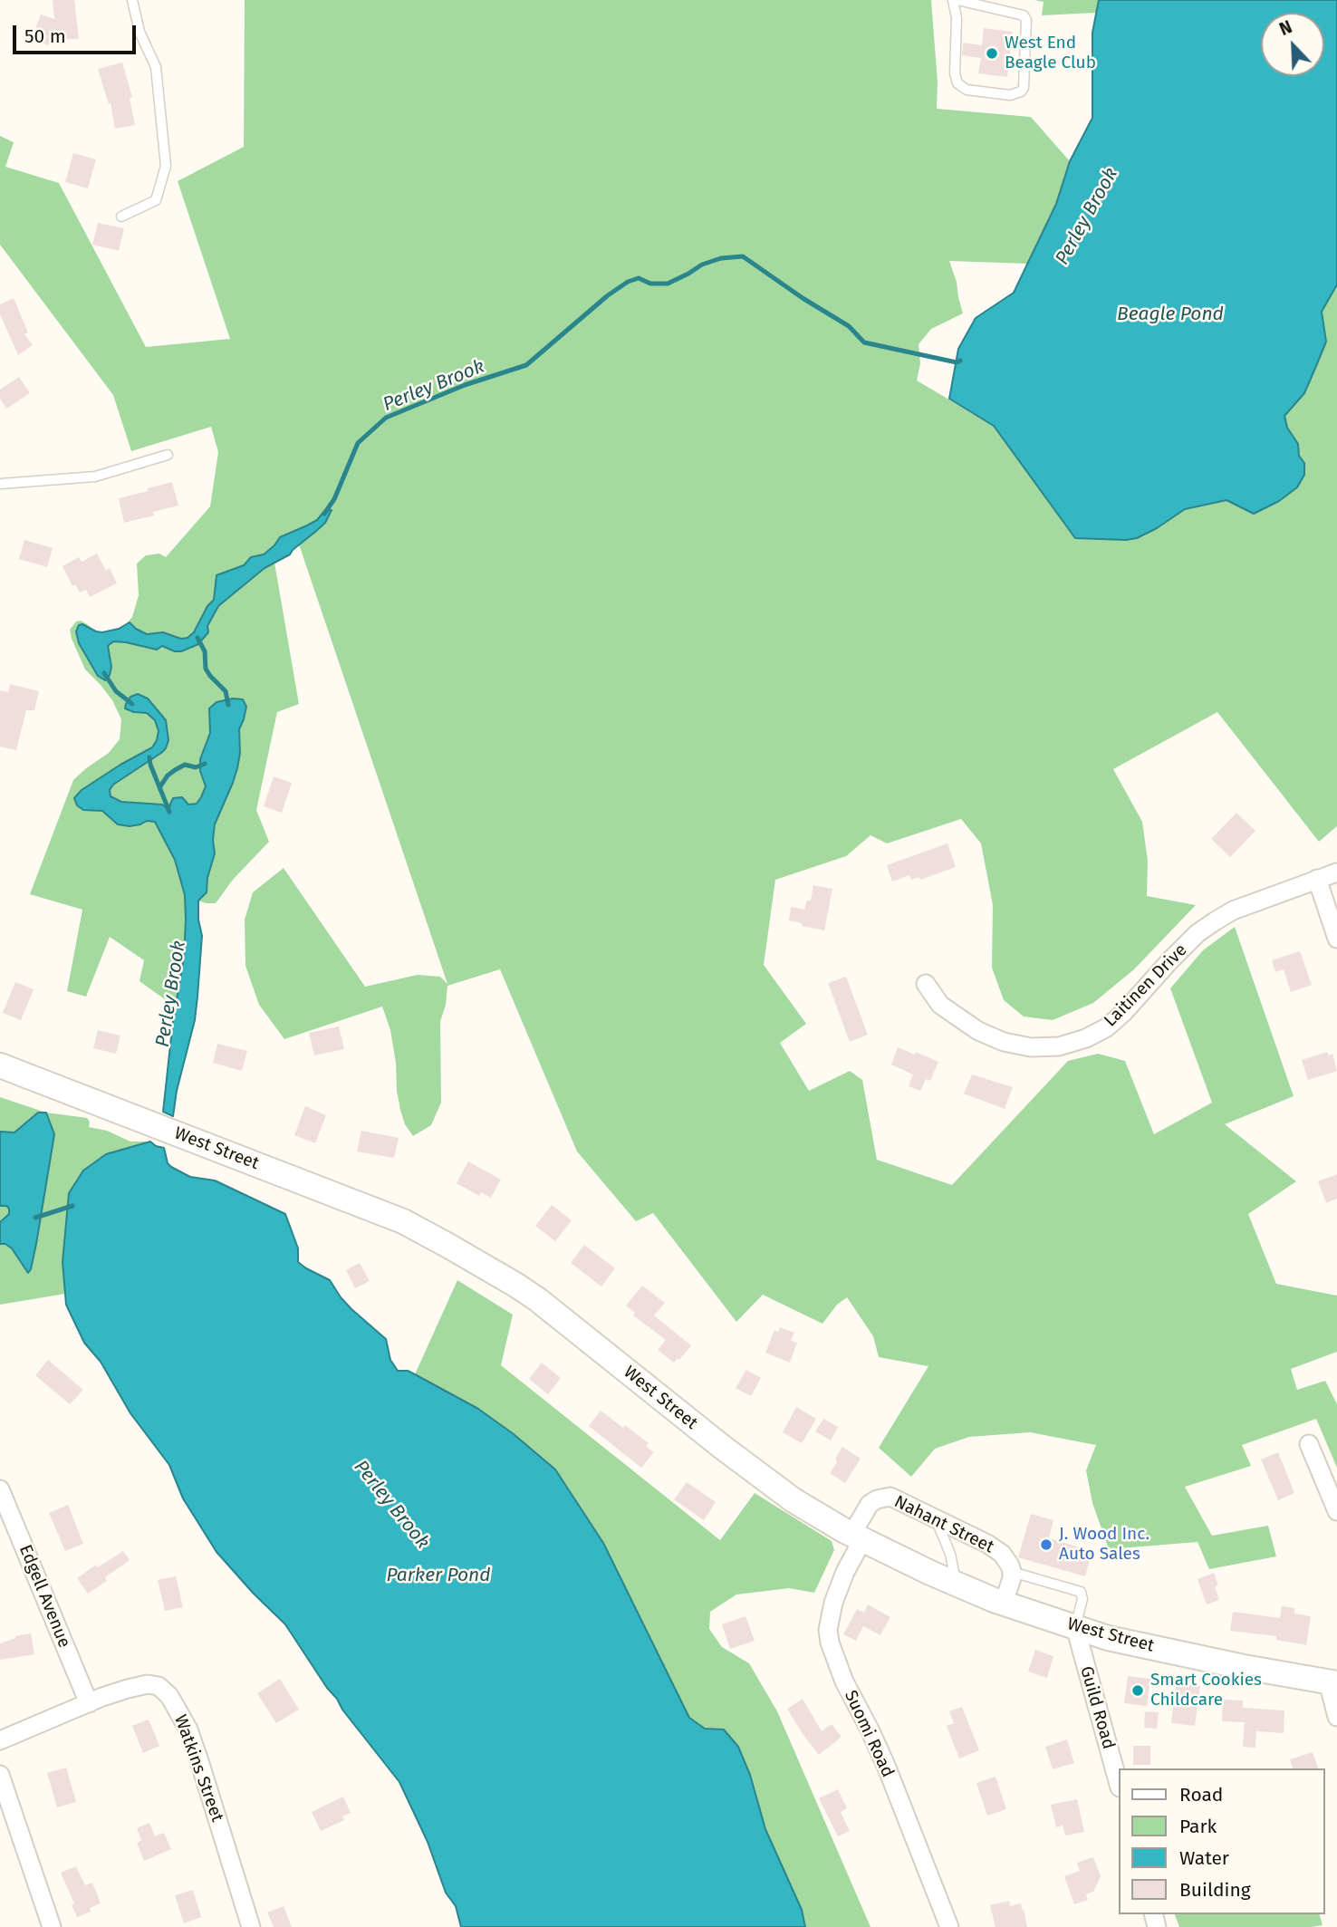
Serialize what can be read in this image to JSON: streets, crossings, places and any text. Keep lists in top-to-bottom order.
{
  "streets": {
    "main road": ["West Street"],
    "street": [
      "Laitinen Drive",
      "Nahant Street",
      "Edgell Avenue",
      "Guild Road",
      "Suomi Road",
      "Watkins Street"
    ]
  },
  "crossings": [
    ["West Street", "Nahant Street"],
    ["West Street", "Guild Road"],
    ["West Street", "Suomi Road"],
    ["Nahant Street", "Suomi Road"],
    ["Edgell Avenue", "Watkins Street"]
  ],
  "water": ["Perley Brook", "Beagle Pond", "Parker Pond"],
  "places": ["West End Beagle Club", "J. Wood Inc. Auto Sales", "Smart Cookies Childcare"],
  "legend": [
    "Road",
    "Park",
    "Water",
    "Building"
  ],
  "scale_bar": "50 m",
  "north": "top left"
}
